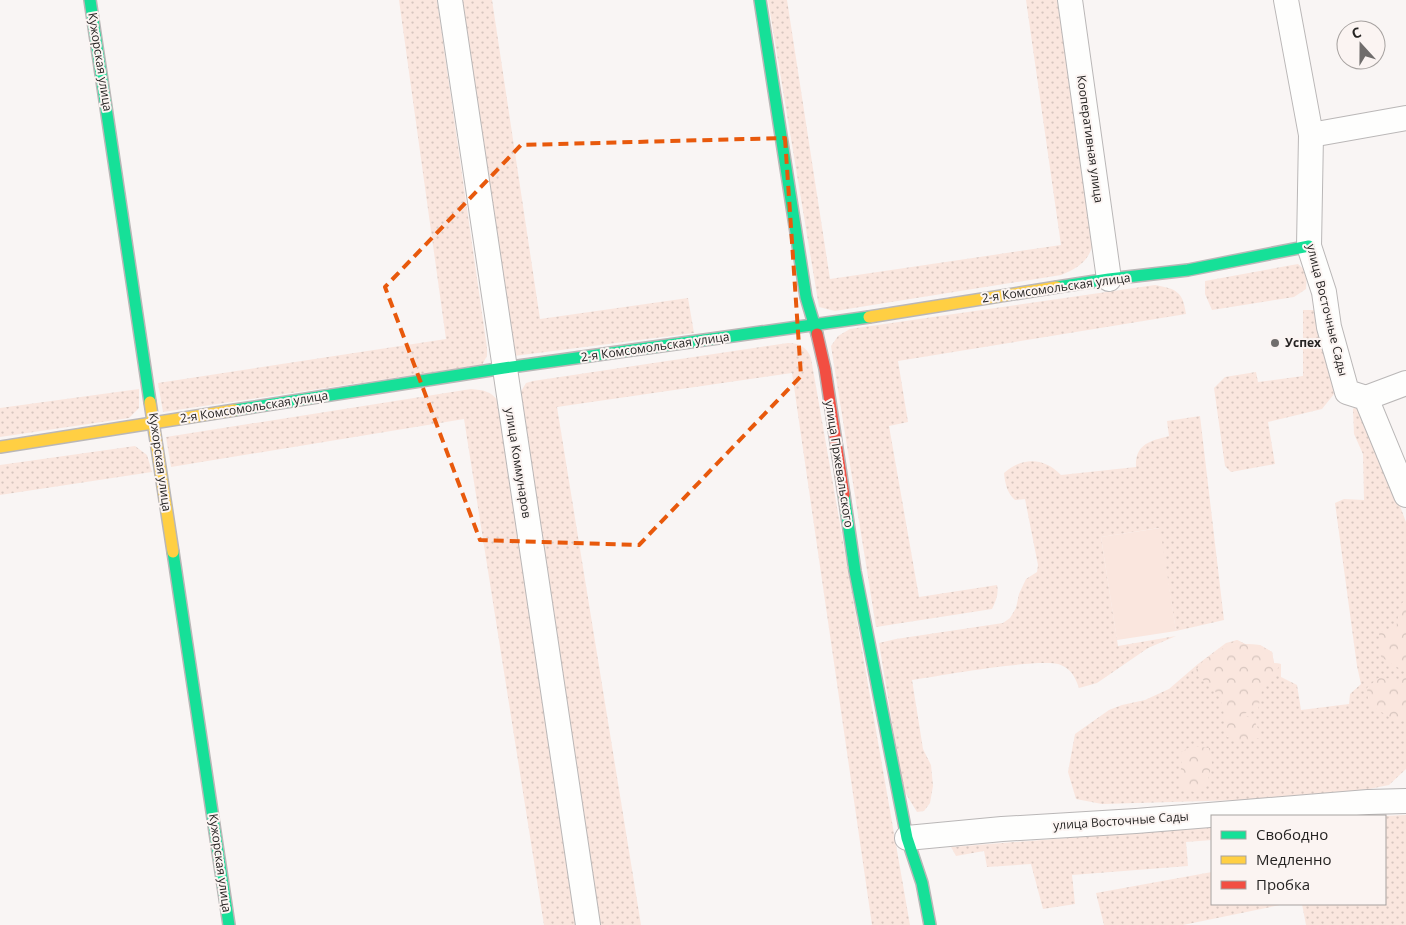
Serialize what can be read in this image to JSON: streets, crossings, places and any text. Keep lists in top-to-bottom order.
{
  "streets": {
    "street": [
      "Кужорская улица",
      "Кооперативная улица",
      "2-я Комсомольская улица",
      "улица Восточные Сады",
      "улица Коммунаров",
      "улица Пржевальского"
    ]
  },
  "crossings": [
    ["Кужорская улица", "2-я Комсомольская улица"],
    ["Кооперативная улица", "2-я Комсомольская улица"],
    ["2-я Комсомольская улица", "улица Восточные Сады"],
    ["2-я Комсомольская улица", "улица Коммунаров"],
    ["2-я Комсомольская улица", "улица Пржевальского"],
    ["улица Восточные Сады", "улица Пржевальского"]
  ],
  "places": ["Успех"],
  "legend": ["Свободно", "Медленно", "Пробка"],
  "north": "top"
}
